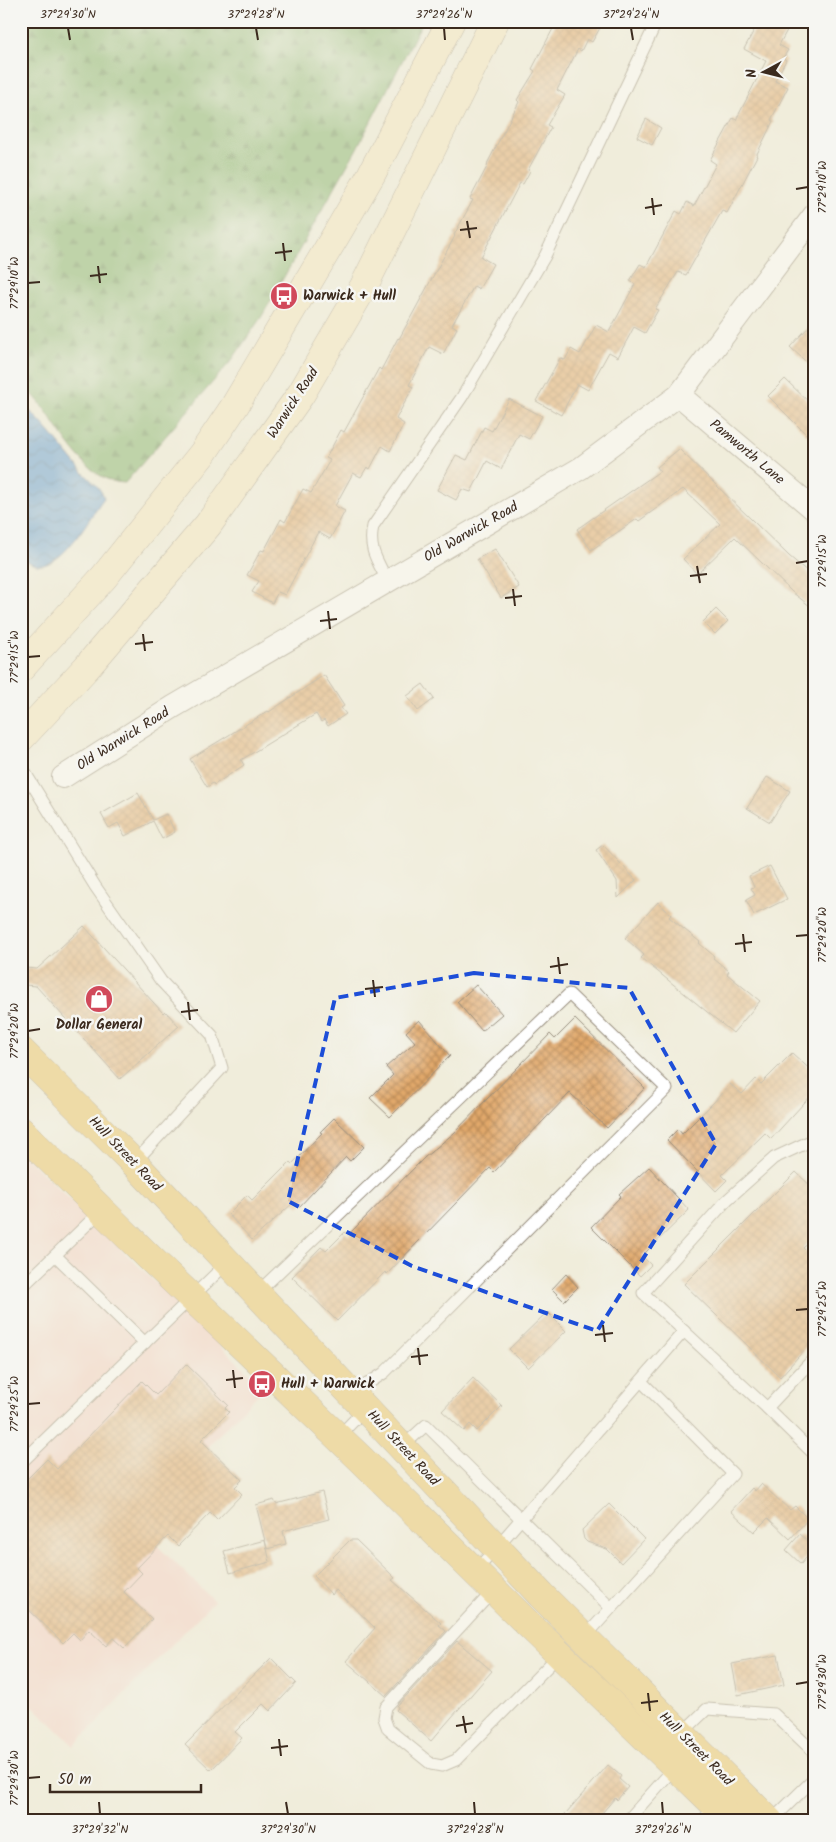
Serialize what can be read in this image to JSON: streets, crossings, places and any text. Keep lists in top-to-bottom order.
{
  "streets": {
    "main road": ["Warwick Road", "Hull Street Road"],
    "street": ["Pamworth Lane", "Old Warwick Road"]
  },
  "crossings": [
    ["Pamworth Lane", "Old Warwick Road"]
  ],
  "places": {
    "bus stop": ["Warwick + Hull", "Hull + Warwick"],
    "shop": ["Dollar General"]
  },
  "scale_bar": "50 m",
  "north": "left",
  "coordinates": [
    "37°29'30\"N",
    "37°29'28\"N",
    "37°29'26\"N",
    "37°29'24\"N",
    "77°29'10\"W",
    "77°29'15\"W",
    "77°29'20\"W",
    "77°29'25\"W",
    "77°29'30\"W",
    "37°29'32\"N"
  ]
}
